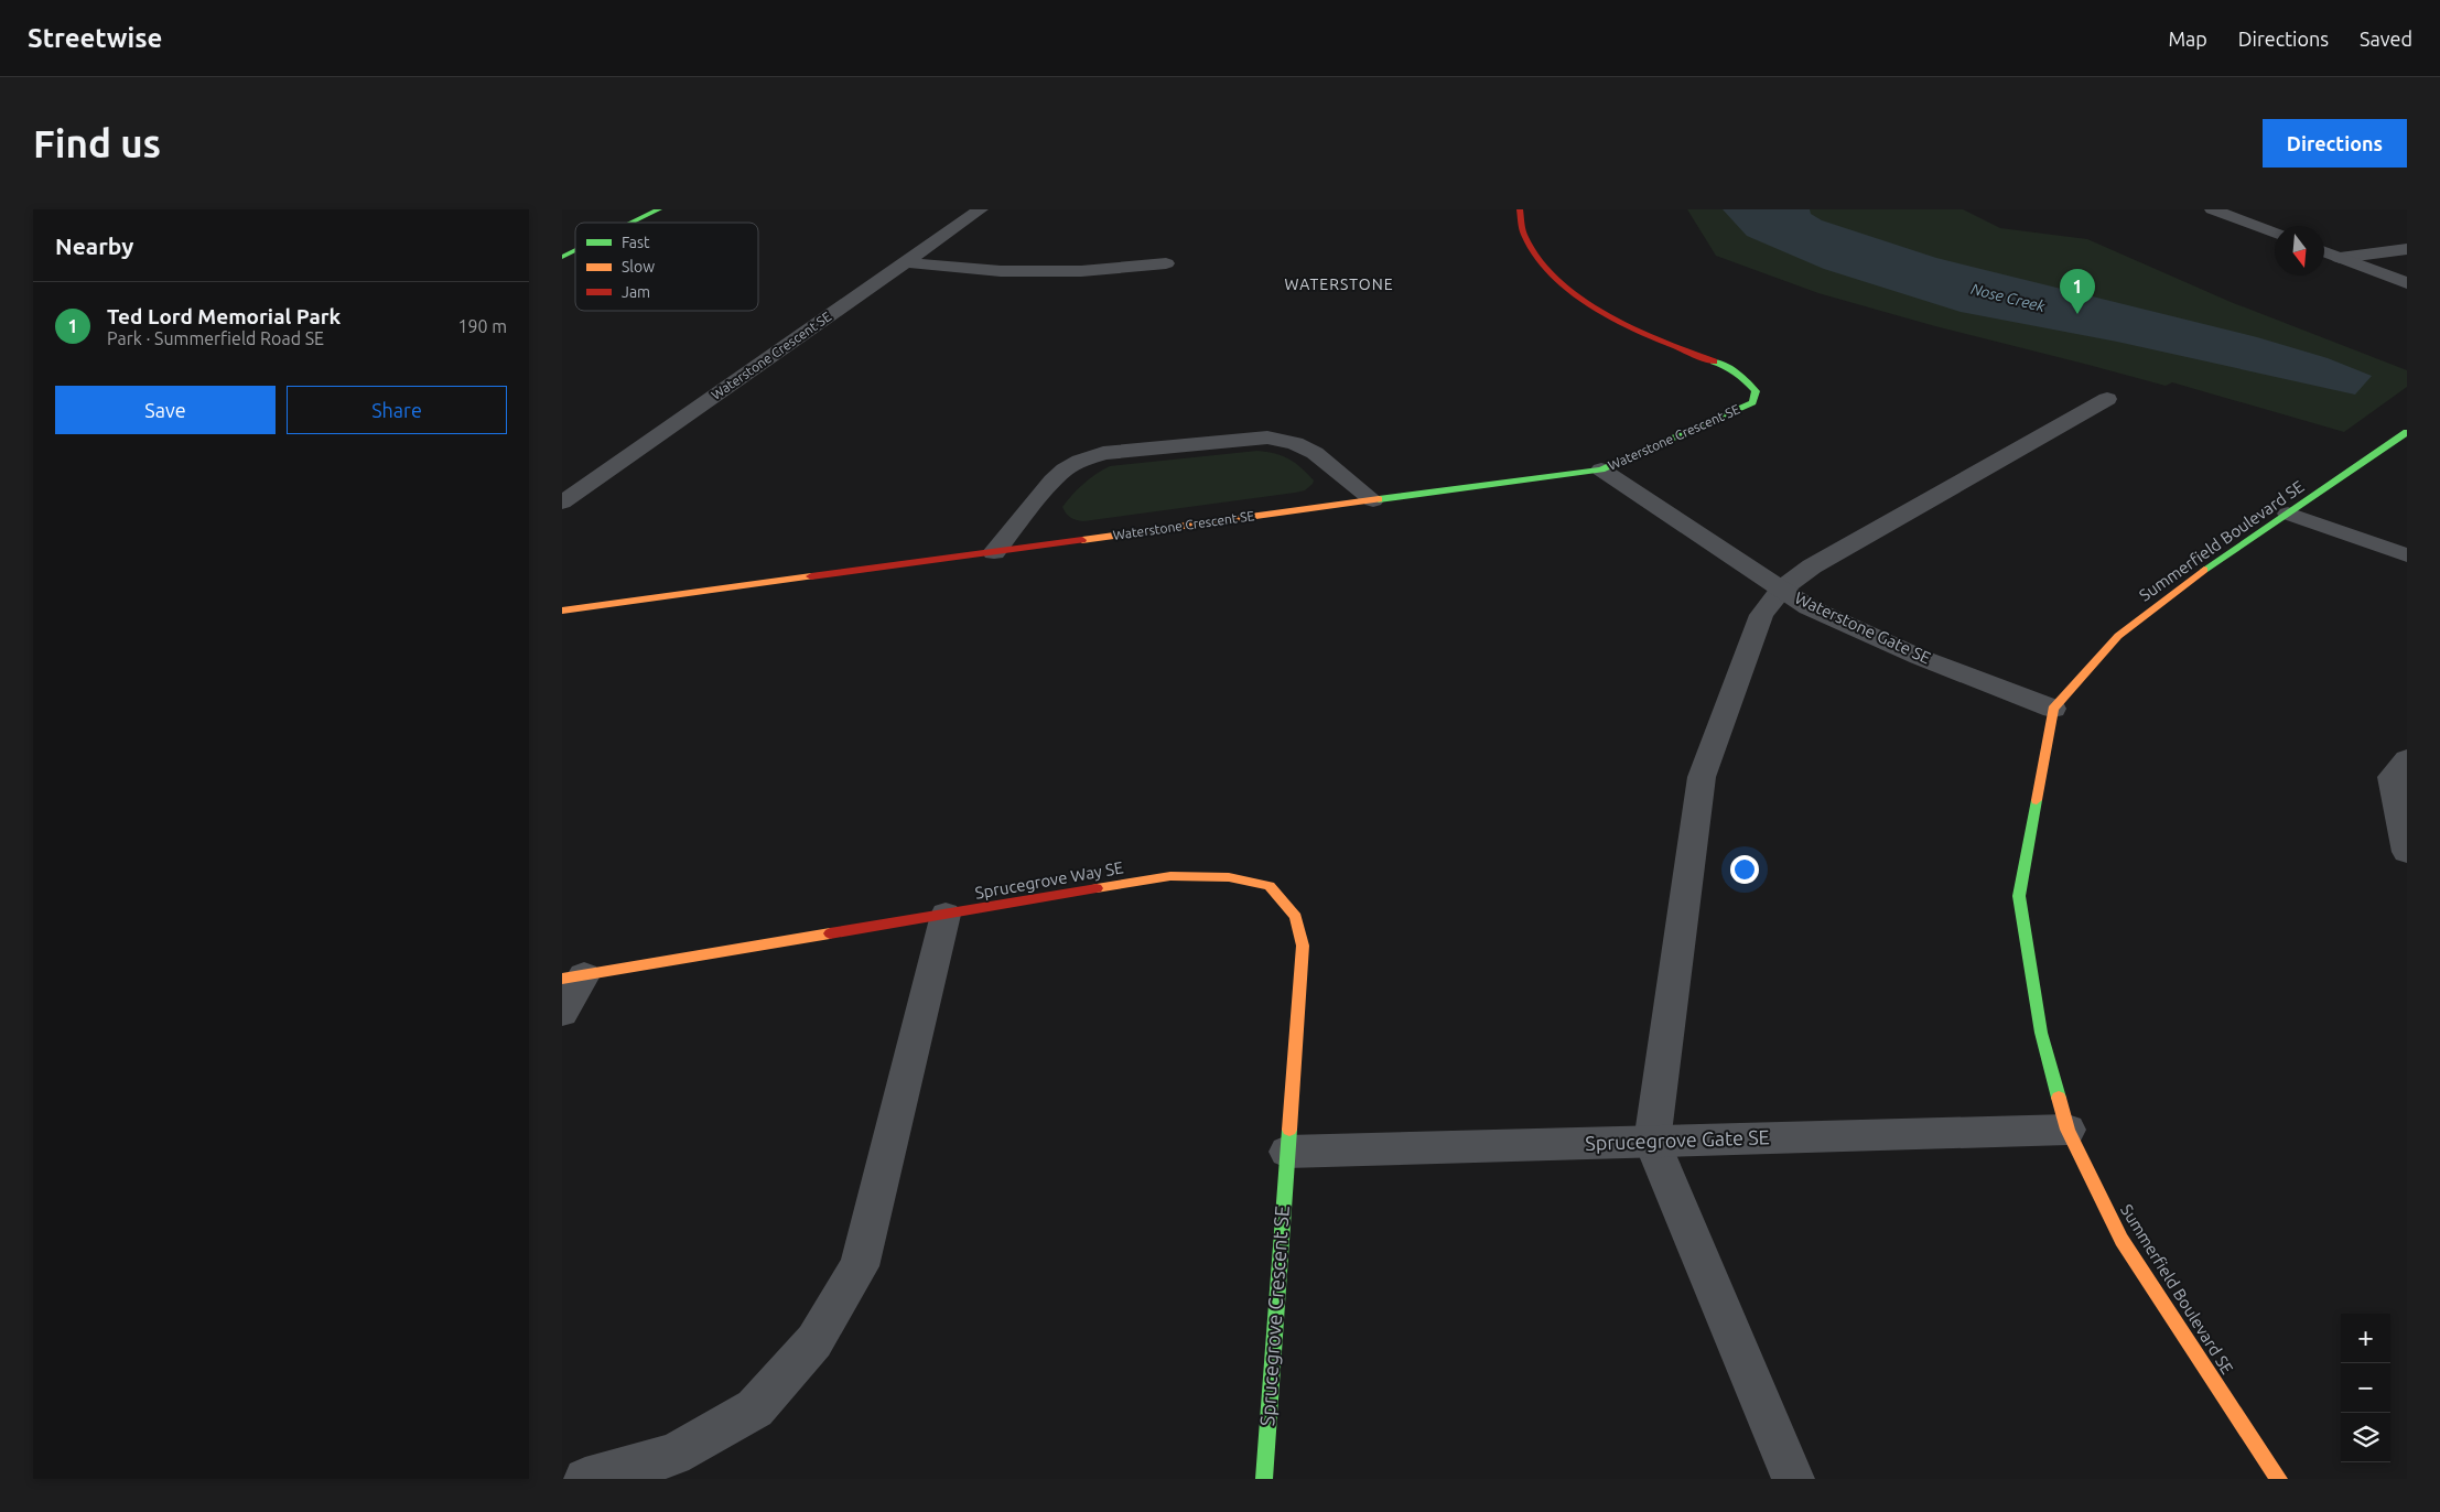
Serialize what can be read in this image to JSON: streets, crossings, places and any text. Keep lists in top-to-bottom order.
{
  "streets": {
    "main road": [
      "Waterstone Crescent SE",
      "Summerfield Boulevard SE",
      "Sprucegrove Way SE",
      "Sprucegrove Crescent SE"
    ],
    "street": ["Waterstone Gate SE", "Sprucegrove Gate SE"]
  },
  "crossings": [
    ["Waterstone Crescent SE", "Waterstone Gate SE"],
    ["Summerfield Boulevard SE", "Waterstone Gate SE"],
    ["Summerfield Boulevard SE", "Sprucegrove Gate SE"],
    ["Sprucegrove Way SE", "Sprucegrove Gate SE"],
    ["Sprucegrove Way SE", "Sprucegrove Crescent SE"],
    ["Sprucegrove Gate SE", "Sprucegrove Crescent SE"]
  ],
  "districts": ["WATERSTONE"],
  "water": ["Nose Creek"],
  "legend": ["Fast", "Slow", "Jam"],
  "north": "bottom",
  "page": {
    "header": "Streetwise",
    "nav": ["Map", "Directions", "Saved"],
    "buttons": [
      "Directions",
      ["Save", "Share"]
    ],
    "title": "Find us",
    "heading": "Nearby",
    "pins": "1",
    "list": [
      {
        "mark": "1",
        "name": "Ted Lord Memorial Park",
        "note": "Park · Summerfield Road SE",
        "value": "190 m"
      }
    ],
    "map_buttons": ["+", "−"]
  }
}
